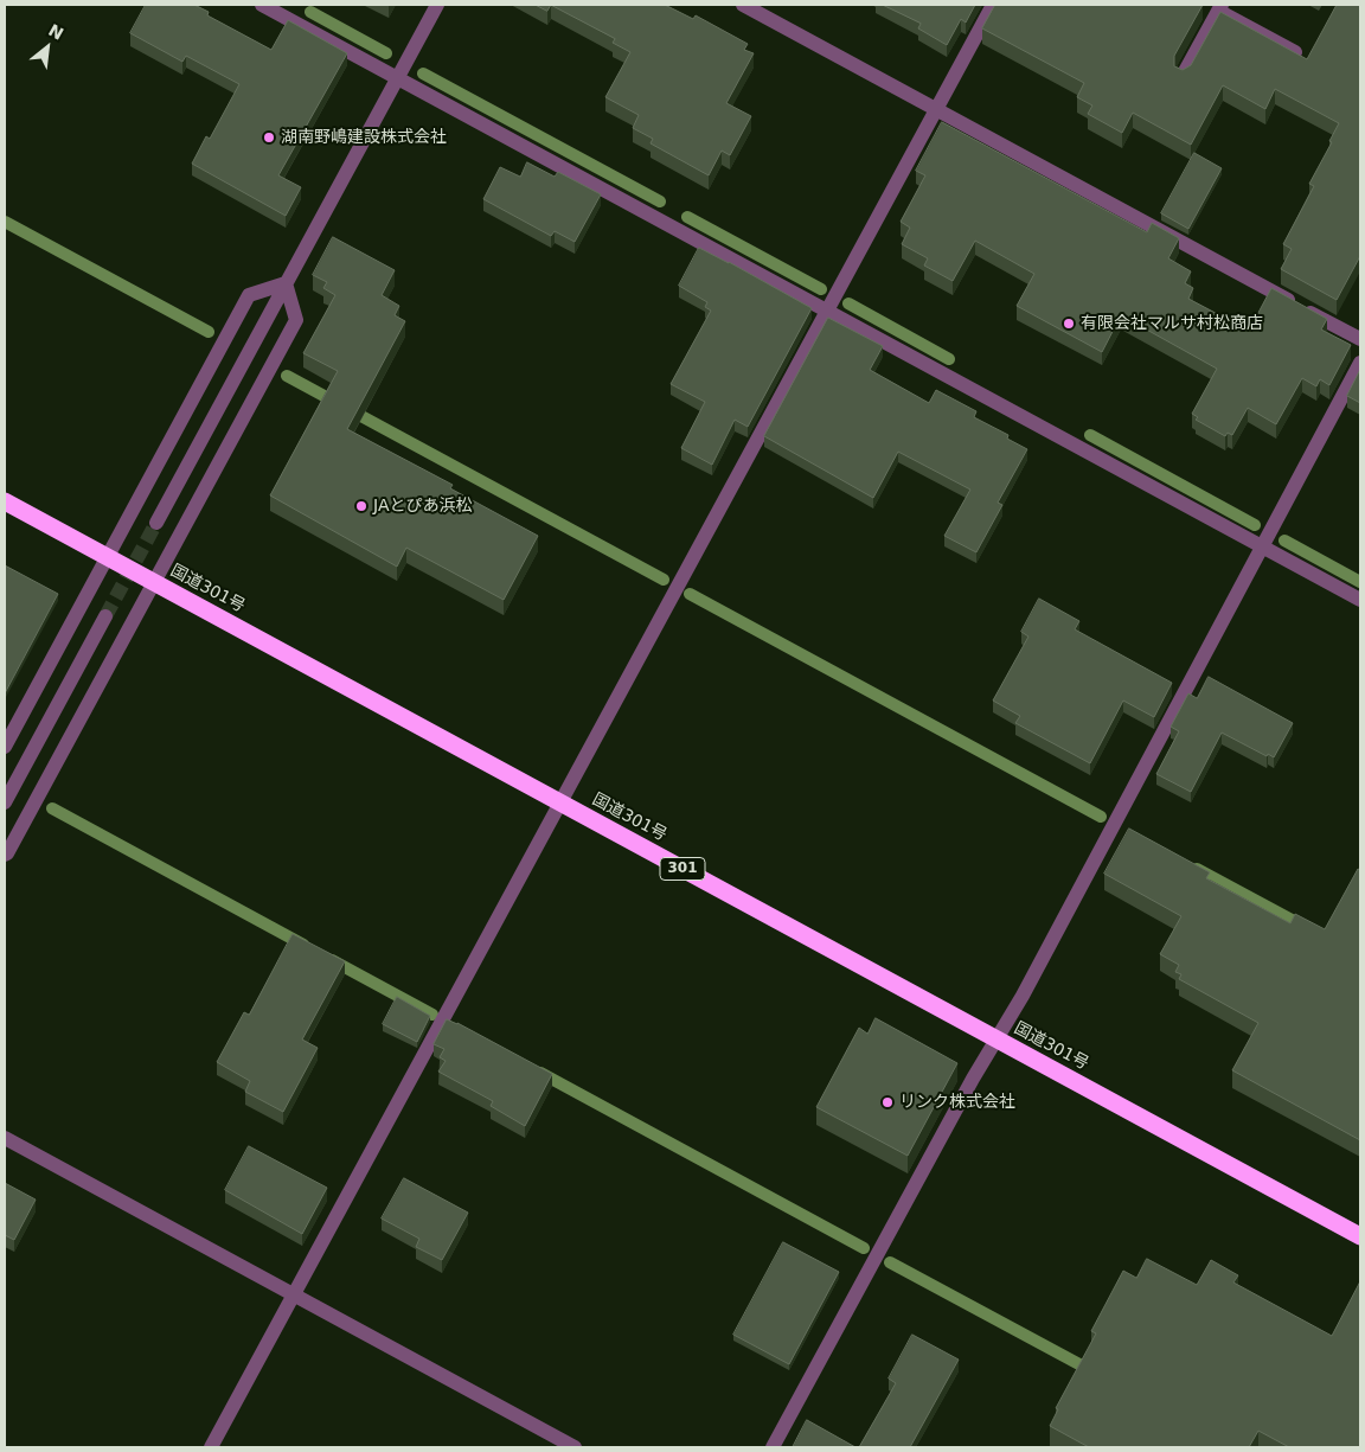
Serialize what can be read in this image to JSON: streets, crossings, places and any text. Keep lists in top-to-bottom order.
{
  "streets": {
    "highway": ["国道301号", "301"]
  },
  "places": [
    "湖南野嶋建設株式会社",
    "有限会社マルサ村松商店",
    "JAとぴあ浜松",
    "リンク株式会社"
  ],
  "north": "top right"
}
